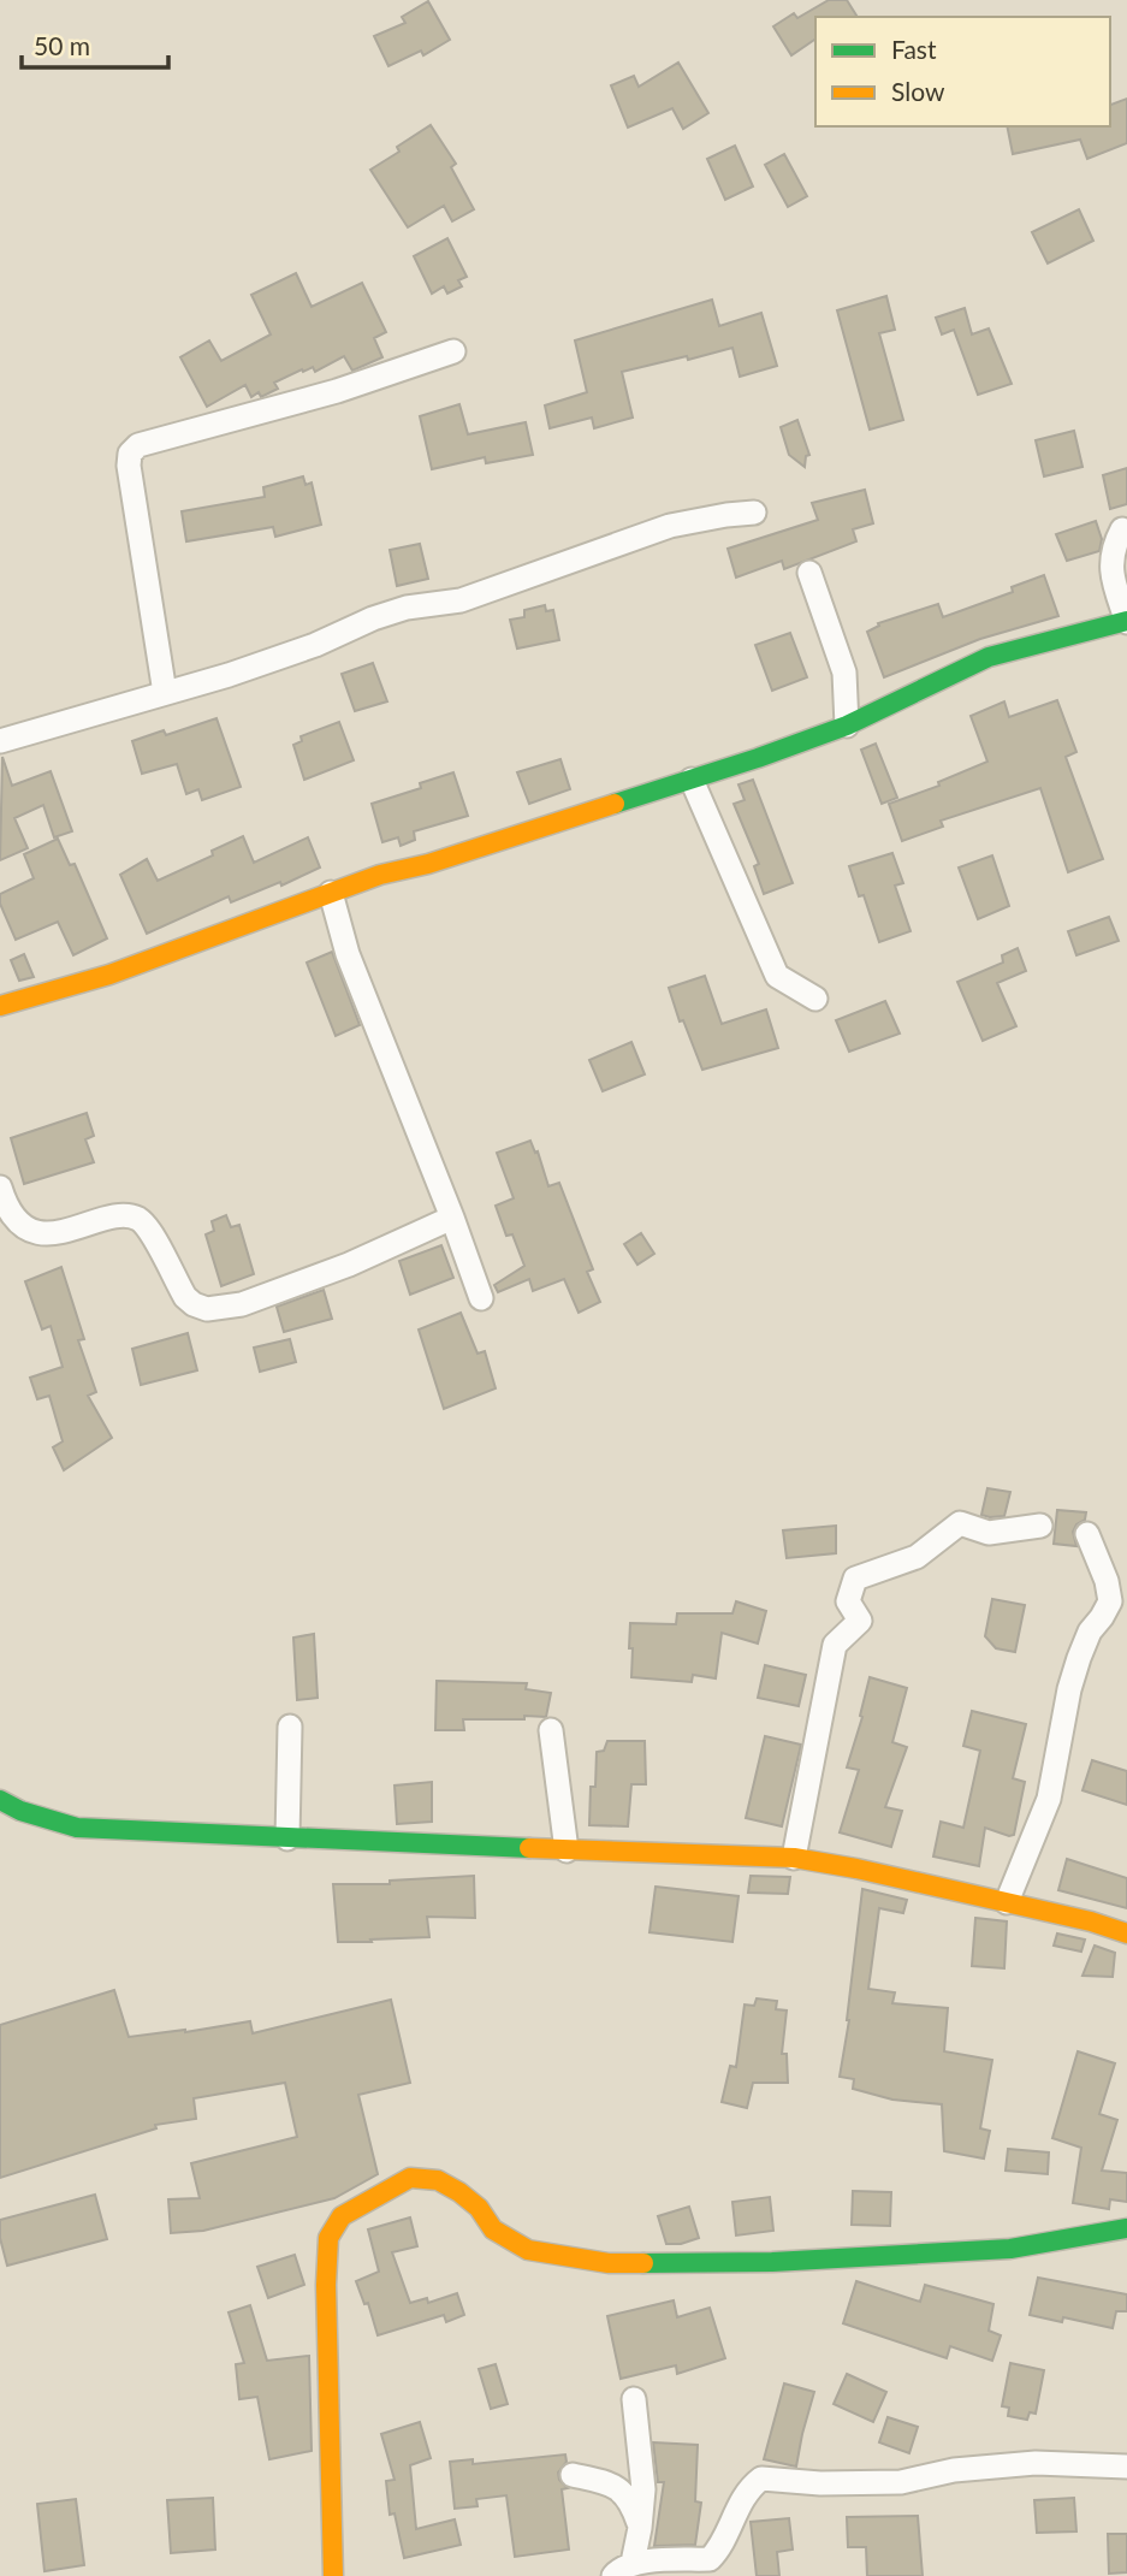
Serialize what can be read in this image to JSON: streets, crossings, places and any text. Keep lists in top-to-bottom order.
{
  "legend": ["Fast", "Slow"],
  "scale_bar": "50 m"
}
